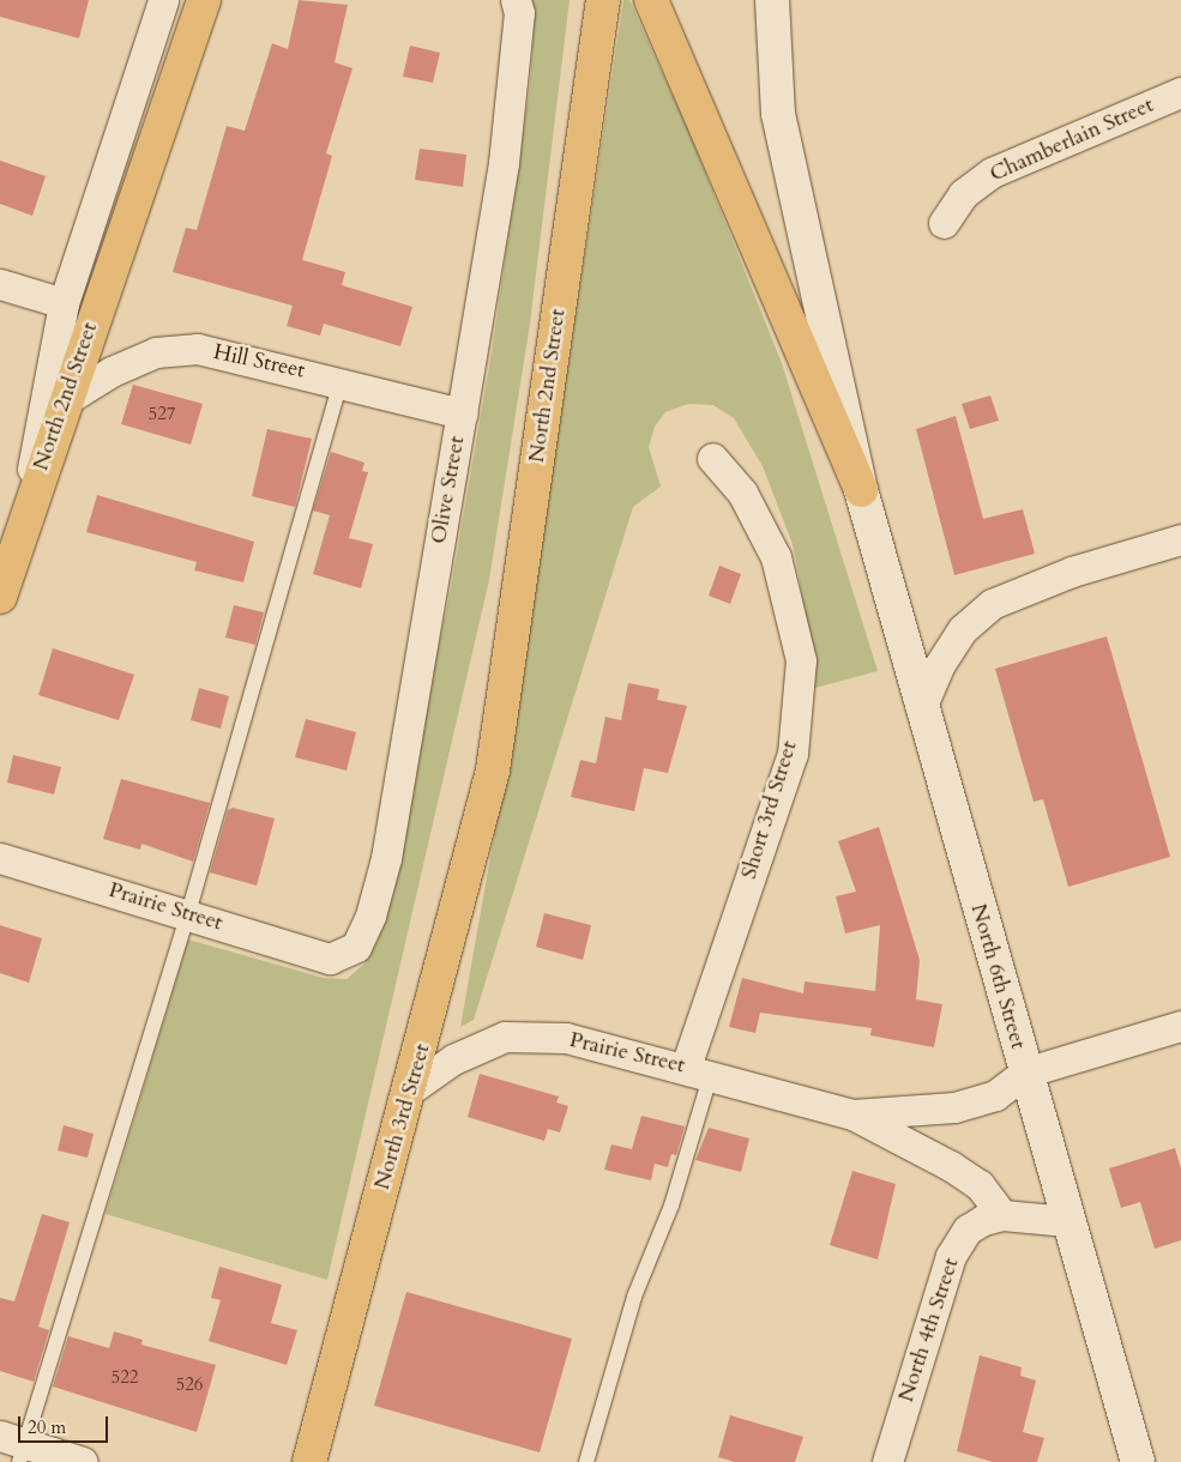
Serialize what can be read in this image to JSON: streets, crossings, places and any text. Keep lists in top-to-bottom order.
{
  "streets": {
    "main road": ["North 2nd Street", "North 6th Street", "North 3rd Street"],
    "street": [
      "Chamberlain Street",
      "Hill Street",
      "Olive Street",
      "Short 3rd Street",
      "Prairie Street",
      "North 4th Street"
    ]
  },
  "crossings": [
    ["Hill Street", "North 2nd Street"],
    ["Hill Street", "Olive Street"],
    ["North 2nd Street", "North 3rd Street"],
    ["Olive Street", "Prairie Street"],
    ["Short 3rd Street", "Prairie Street"],
    ["Prairie Street", "North 6th Street"],
    ["Prairie Street", "North 3rd Street"],
    ["Prairie Street", "North 4th Street"],
    ["North 6th Street", "North 4th Street"]
  ],
  "house_numbers": ["527", "522", "526"],
  "scale_bar": "20 m"
}
